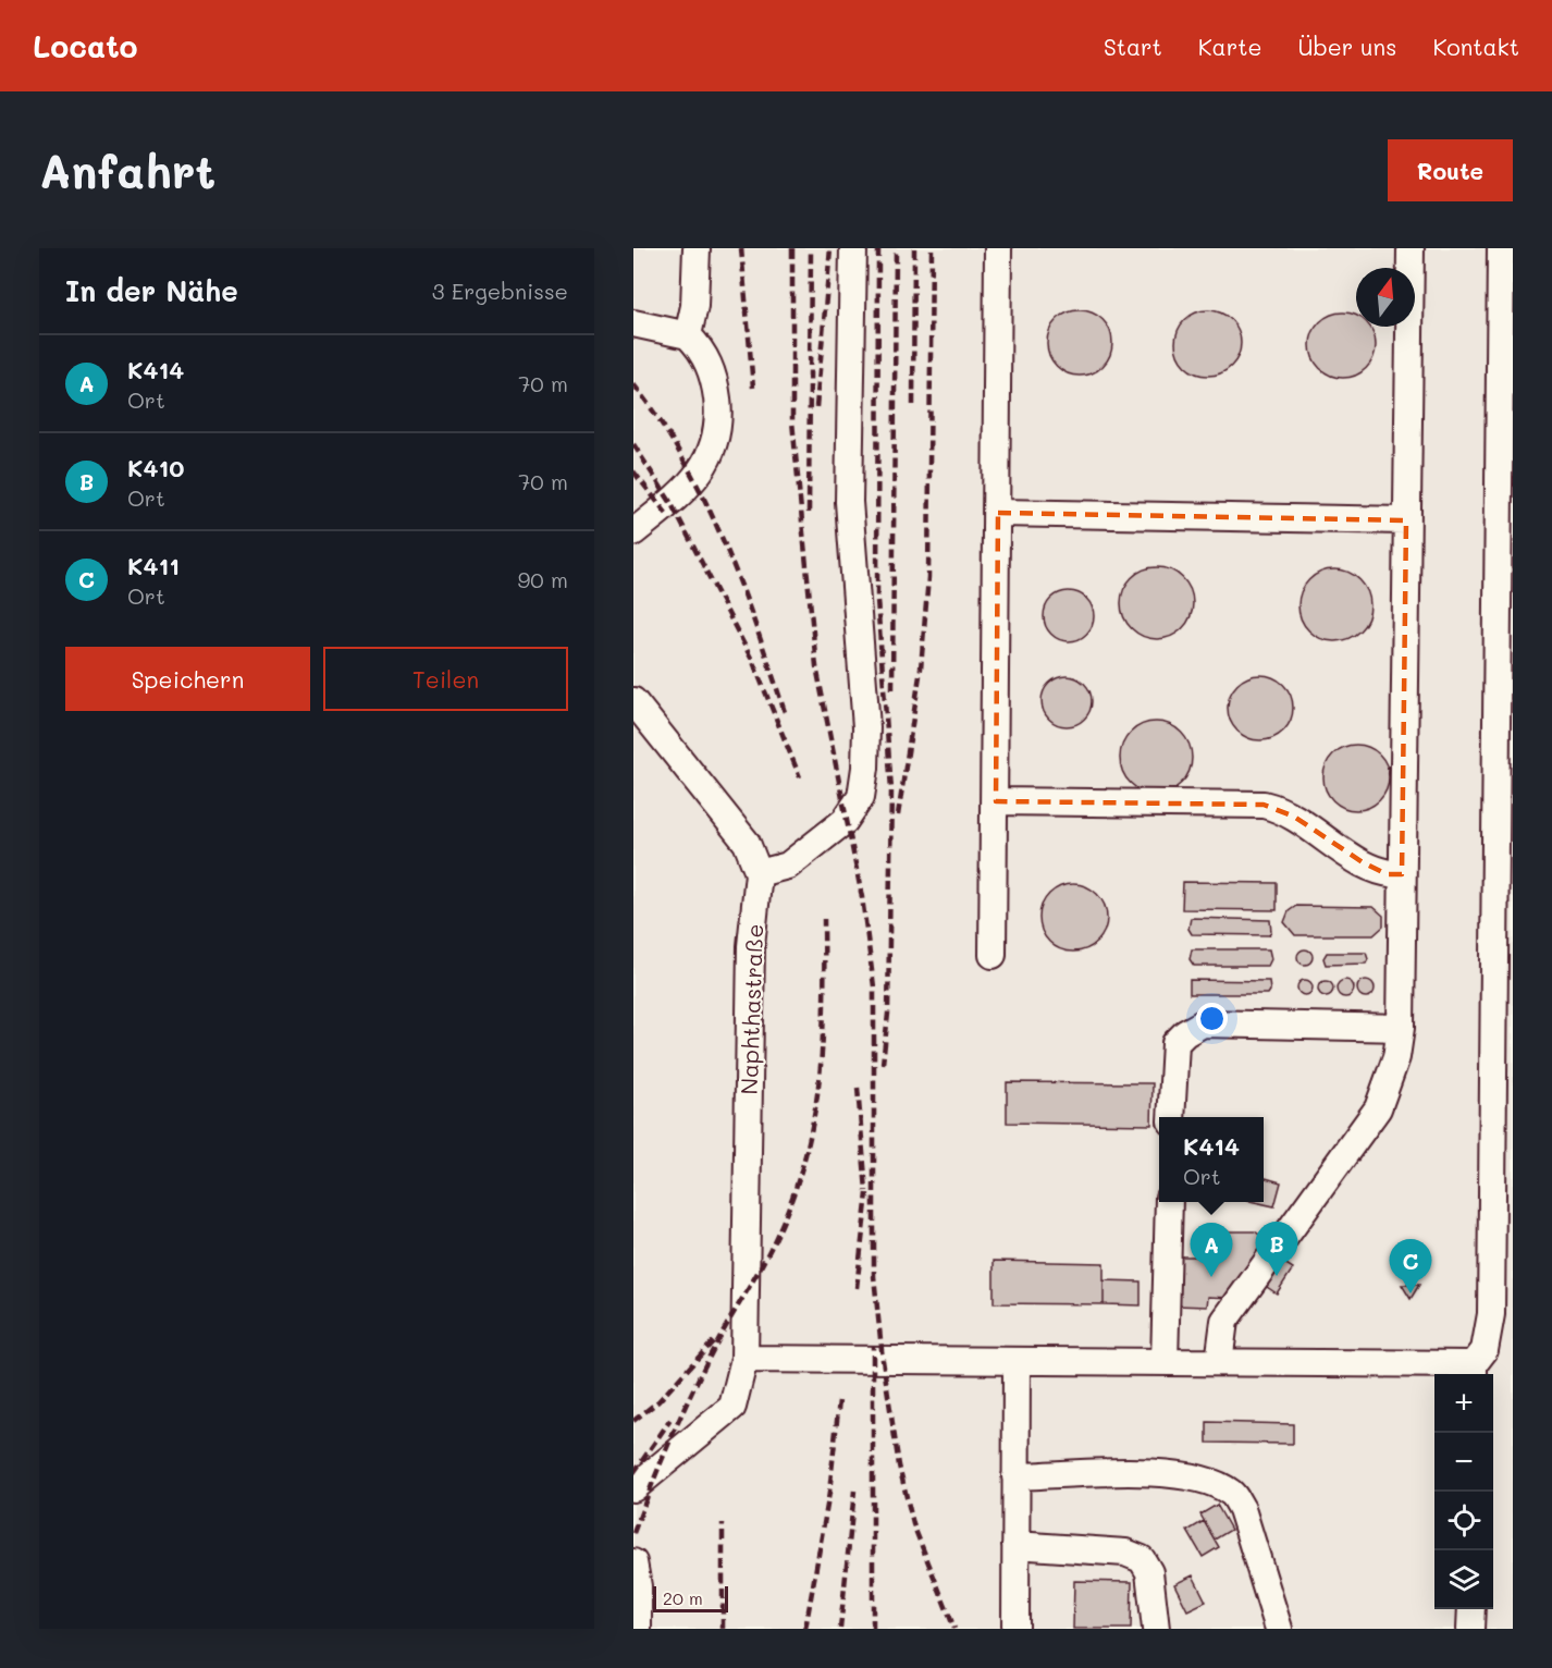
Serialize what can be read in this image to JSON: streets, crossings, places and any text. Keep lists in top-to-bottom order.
{
  "streets": {
    "street": ["Naphthastraße"]
  },
  "scale_bar": "20 m",
  "north": "top",
  "page": {
    "header": "Locato",
    "nav": [
      "Start",
      "Karte",
      "Über uns",
      "Kontakt"
    ],
    "buttons": [
      "Route",
      ["Speichern", "Teilen"]
    ],
    "title": "Anfahrt",
    "heading": ["In der Nähe", "3 Ergebnisse"],
    "list": [
      {
        "mark": "A",
        "name": "K414",
        "note": "Ort",
        "value": "70 m"
      },
      {
        "mark": "B",
        "name": "K410",
        "note": "Ort",
        "value": "70 m"
      },
      {
        "mark": "C",
        "name": "K411",
        "note": "Ort",
        "value": "90 m"
      }
    ],
    "popup": ["K414", "Ort"],
    "pins": ["B", "A", "C"],
    "map_buttons": ["+", "−"],
    "scale": "20 m"
  }
}
